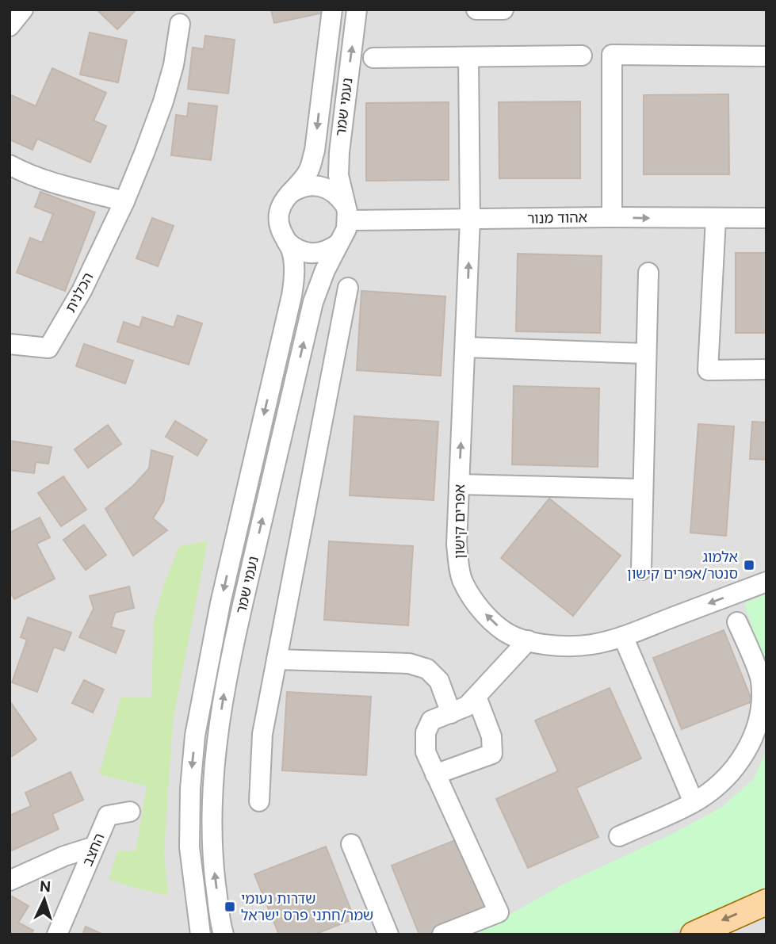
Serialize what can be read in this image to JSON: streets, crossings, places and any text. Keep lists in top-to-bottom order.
{
  "streets": {
    "street": [
      "נעמי שמר",
      "אהוד מנור",
      "הכלנית",
      "אפרים קישון",
      "החצב"
    ]
  },
  "crossings": [
    ["נעמי שמר", "אהוד מנור"],
    ["אהוד מנור", "אפרים קישון"]
  ],
  "places": {
    "transit": ["אלמוג סנטר/אפרים קישון", "שדרות נעומי שמר/חתני פרס ישראל"]
  },
  "north": "top"
}
